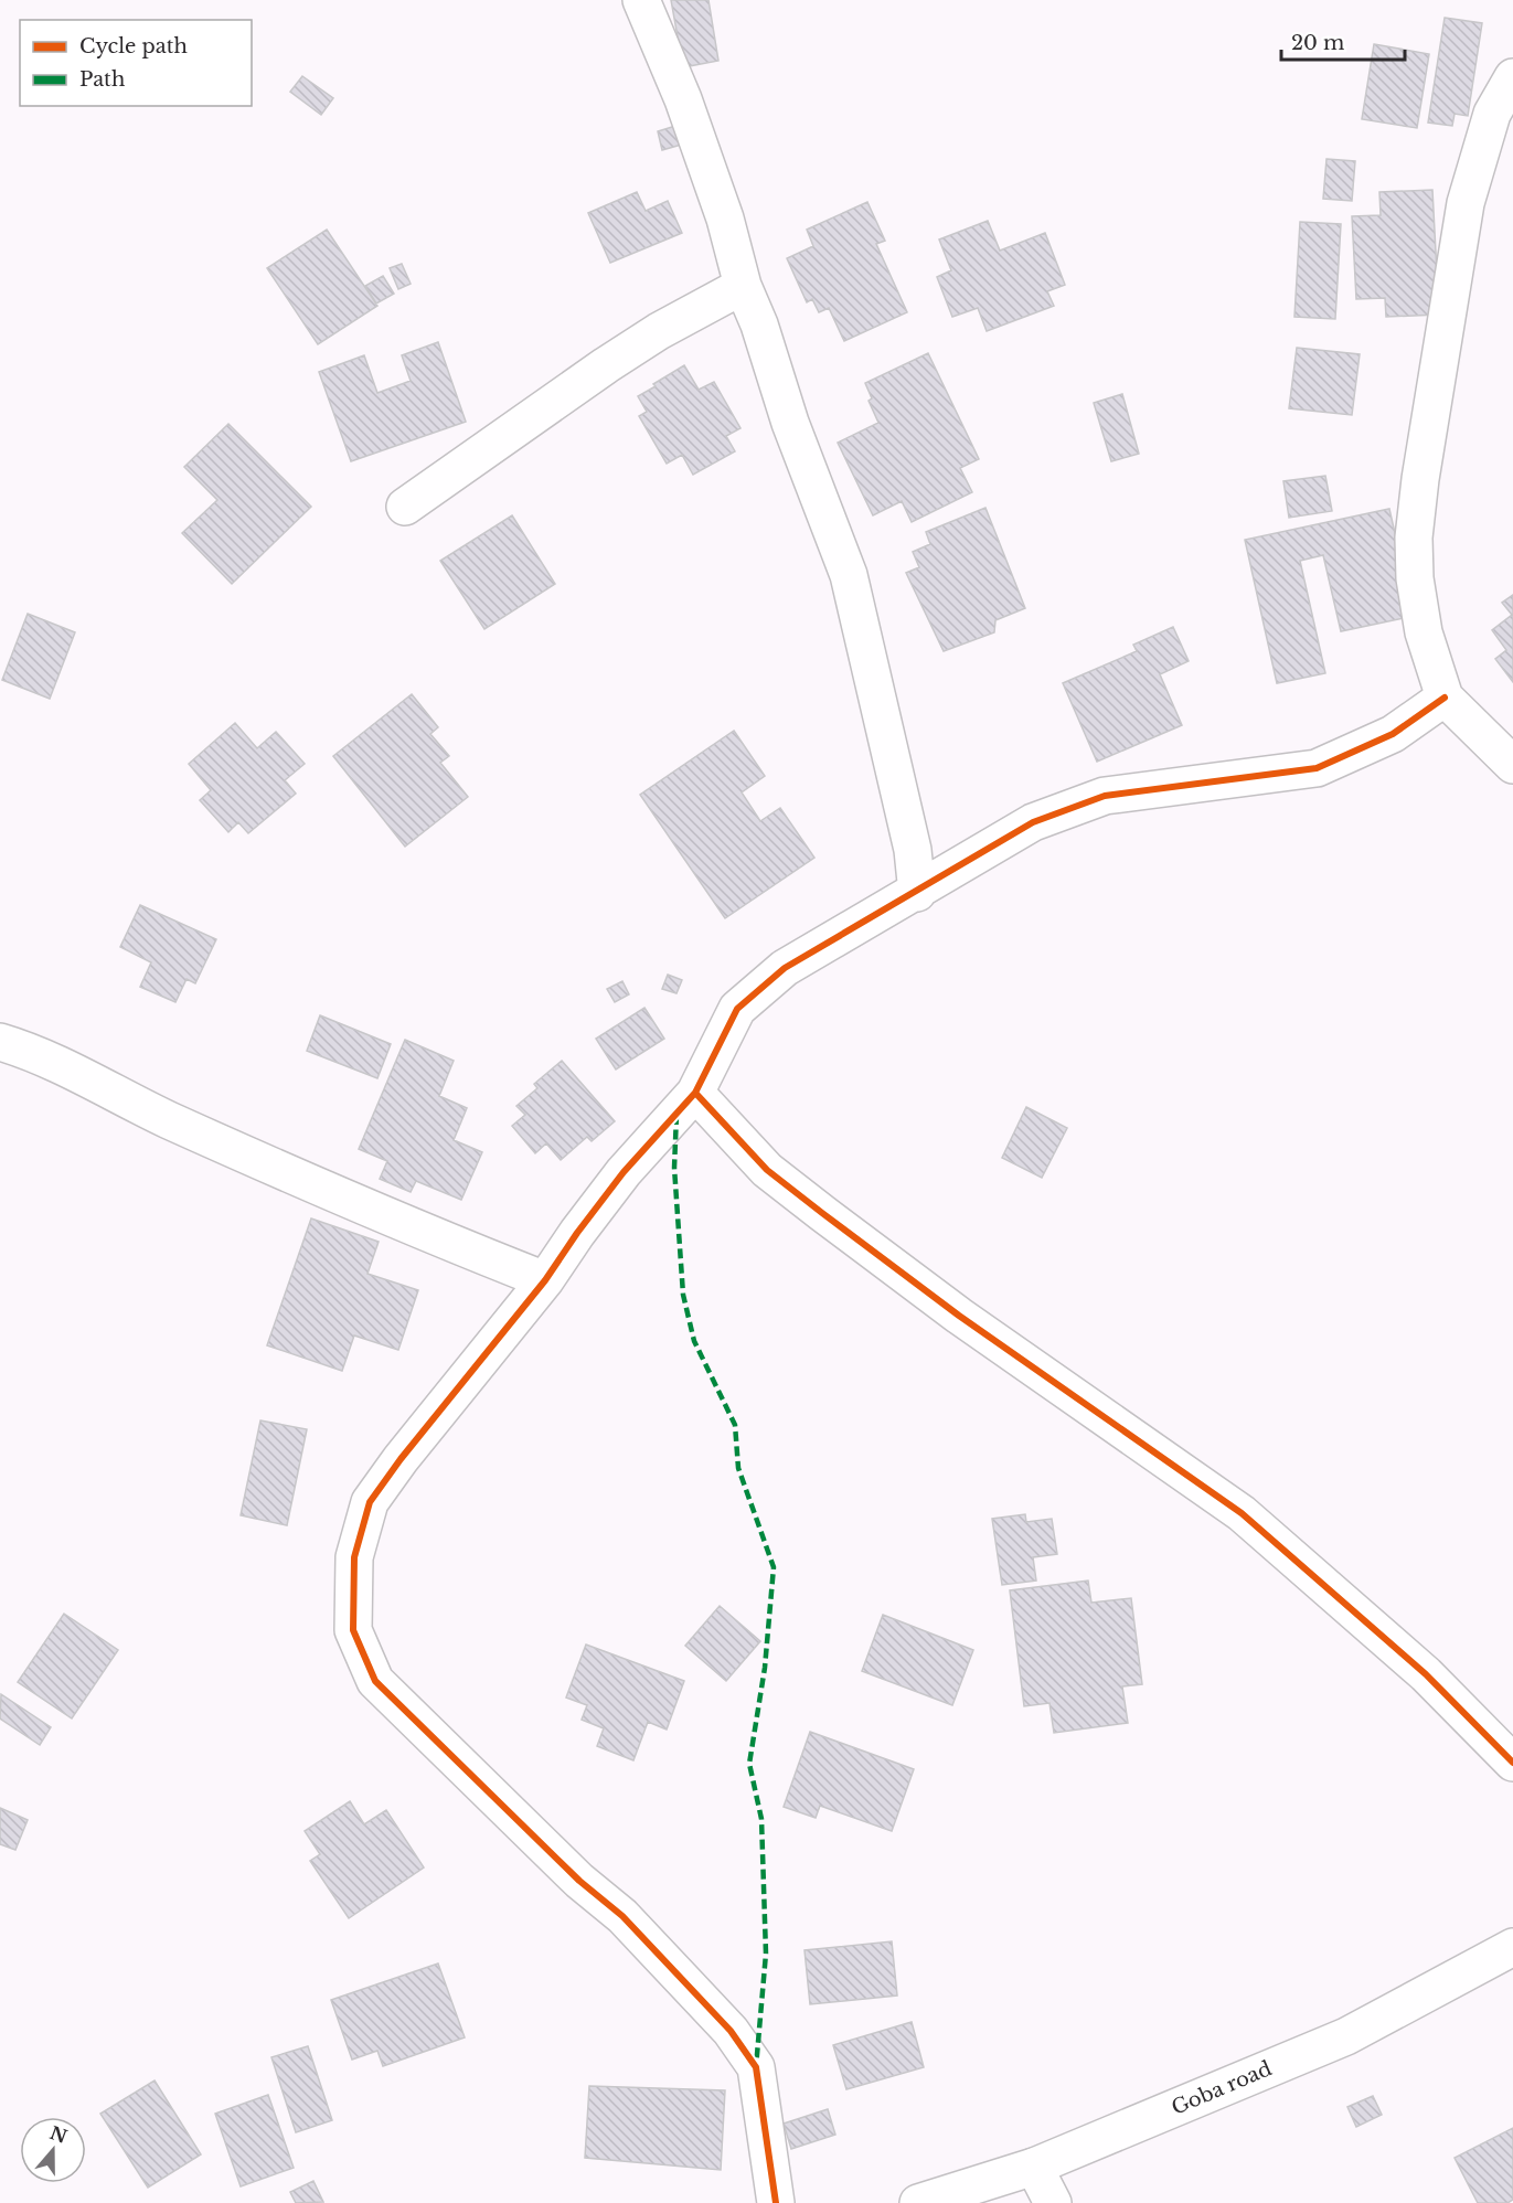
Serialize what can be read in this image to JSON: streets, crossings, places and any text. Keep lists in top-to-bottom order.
{
  "streets": {
    "street": ["Goba road"]
  },
  "legend": ["Cycle path", "Path"],
  "scale_bar": "20 m",
  "north": "top"
}
